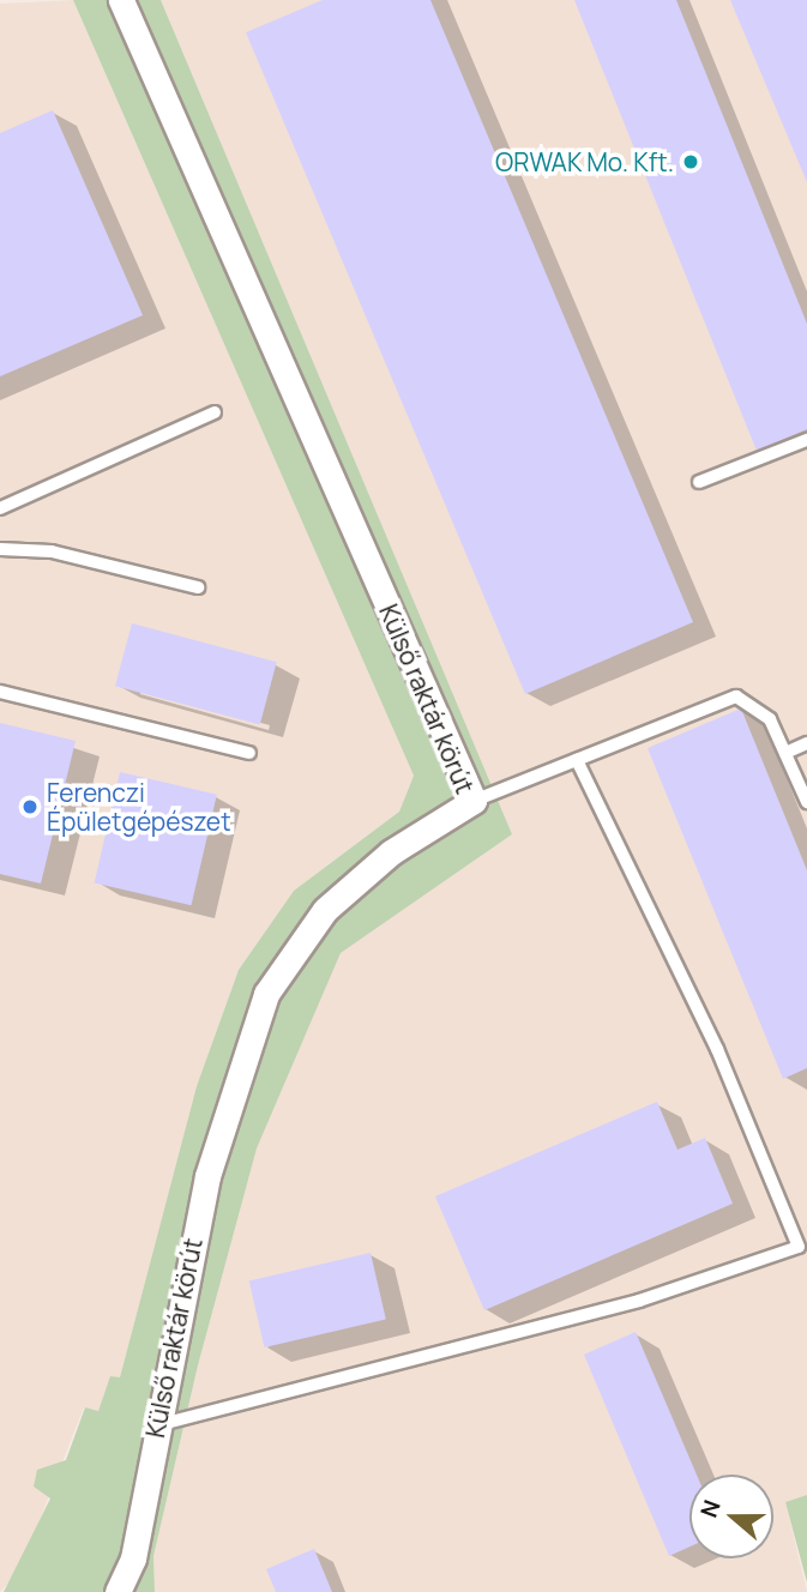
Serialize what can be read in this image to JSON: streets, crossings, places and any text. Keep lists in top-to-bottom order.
{
  "streets": {
    "street": ["Külső raktár körút"]
  },
  "places": ["ORWAK Mo. Kft.", "Ferenczi Épületgépészet"],
  "north": "left"
}
